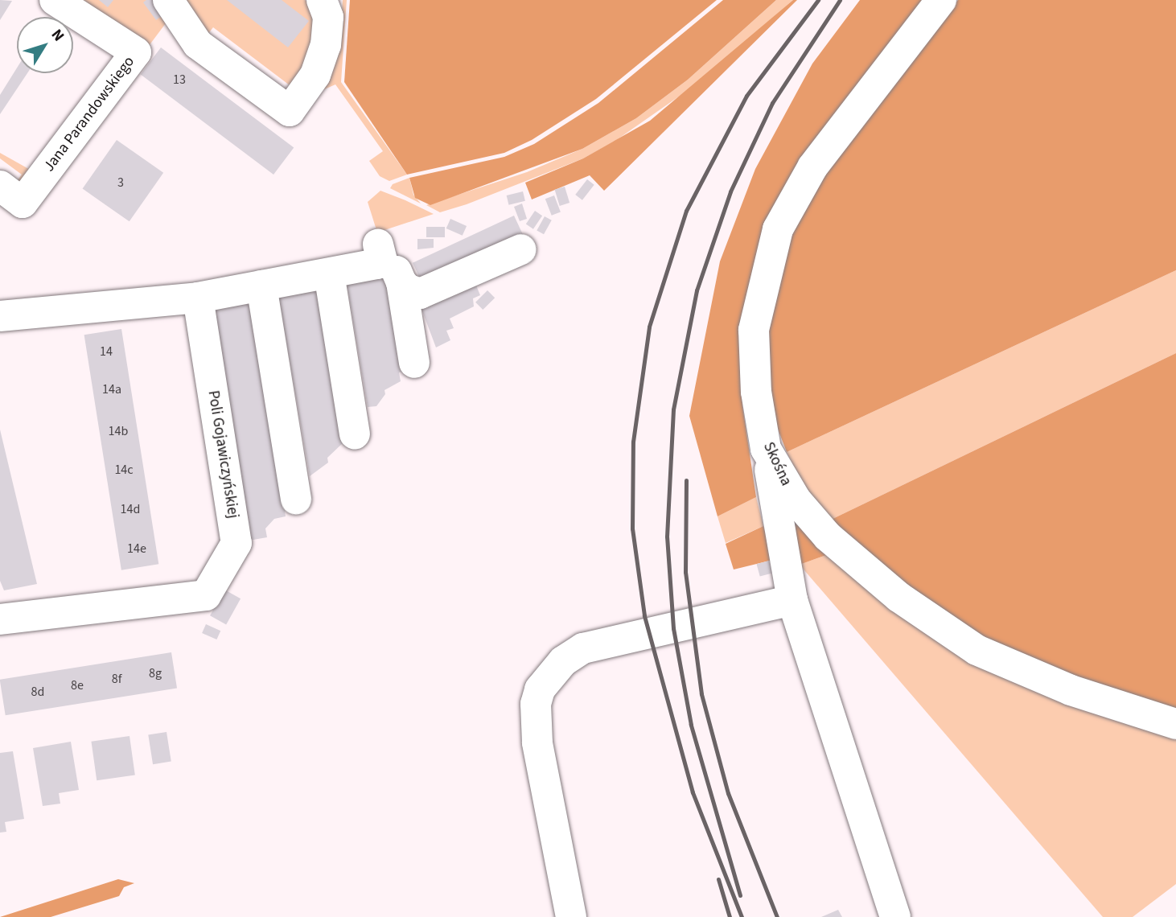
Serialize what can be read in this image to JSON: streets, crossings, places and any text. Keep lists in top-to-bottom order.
{
  "streets": {
    "street": ["Jana Parandowskiego", "Poli Gojawiczyńskiej", "Skośna"]
  },
  "house_numbers": [
    "13",
    "3",
    "14",
    "14a",
    "14b",
    "14c",
    "14d",
    "14e",
    "8g",
    "8f",
    "8e",
    "8d"
  ],
  "north": "top right"
}
